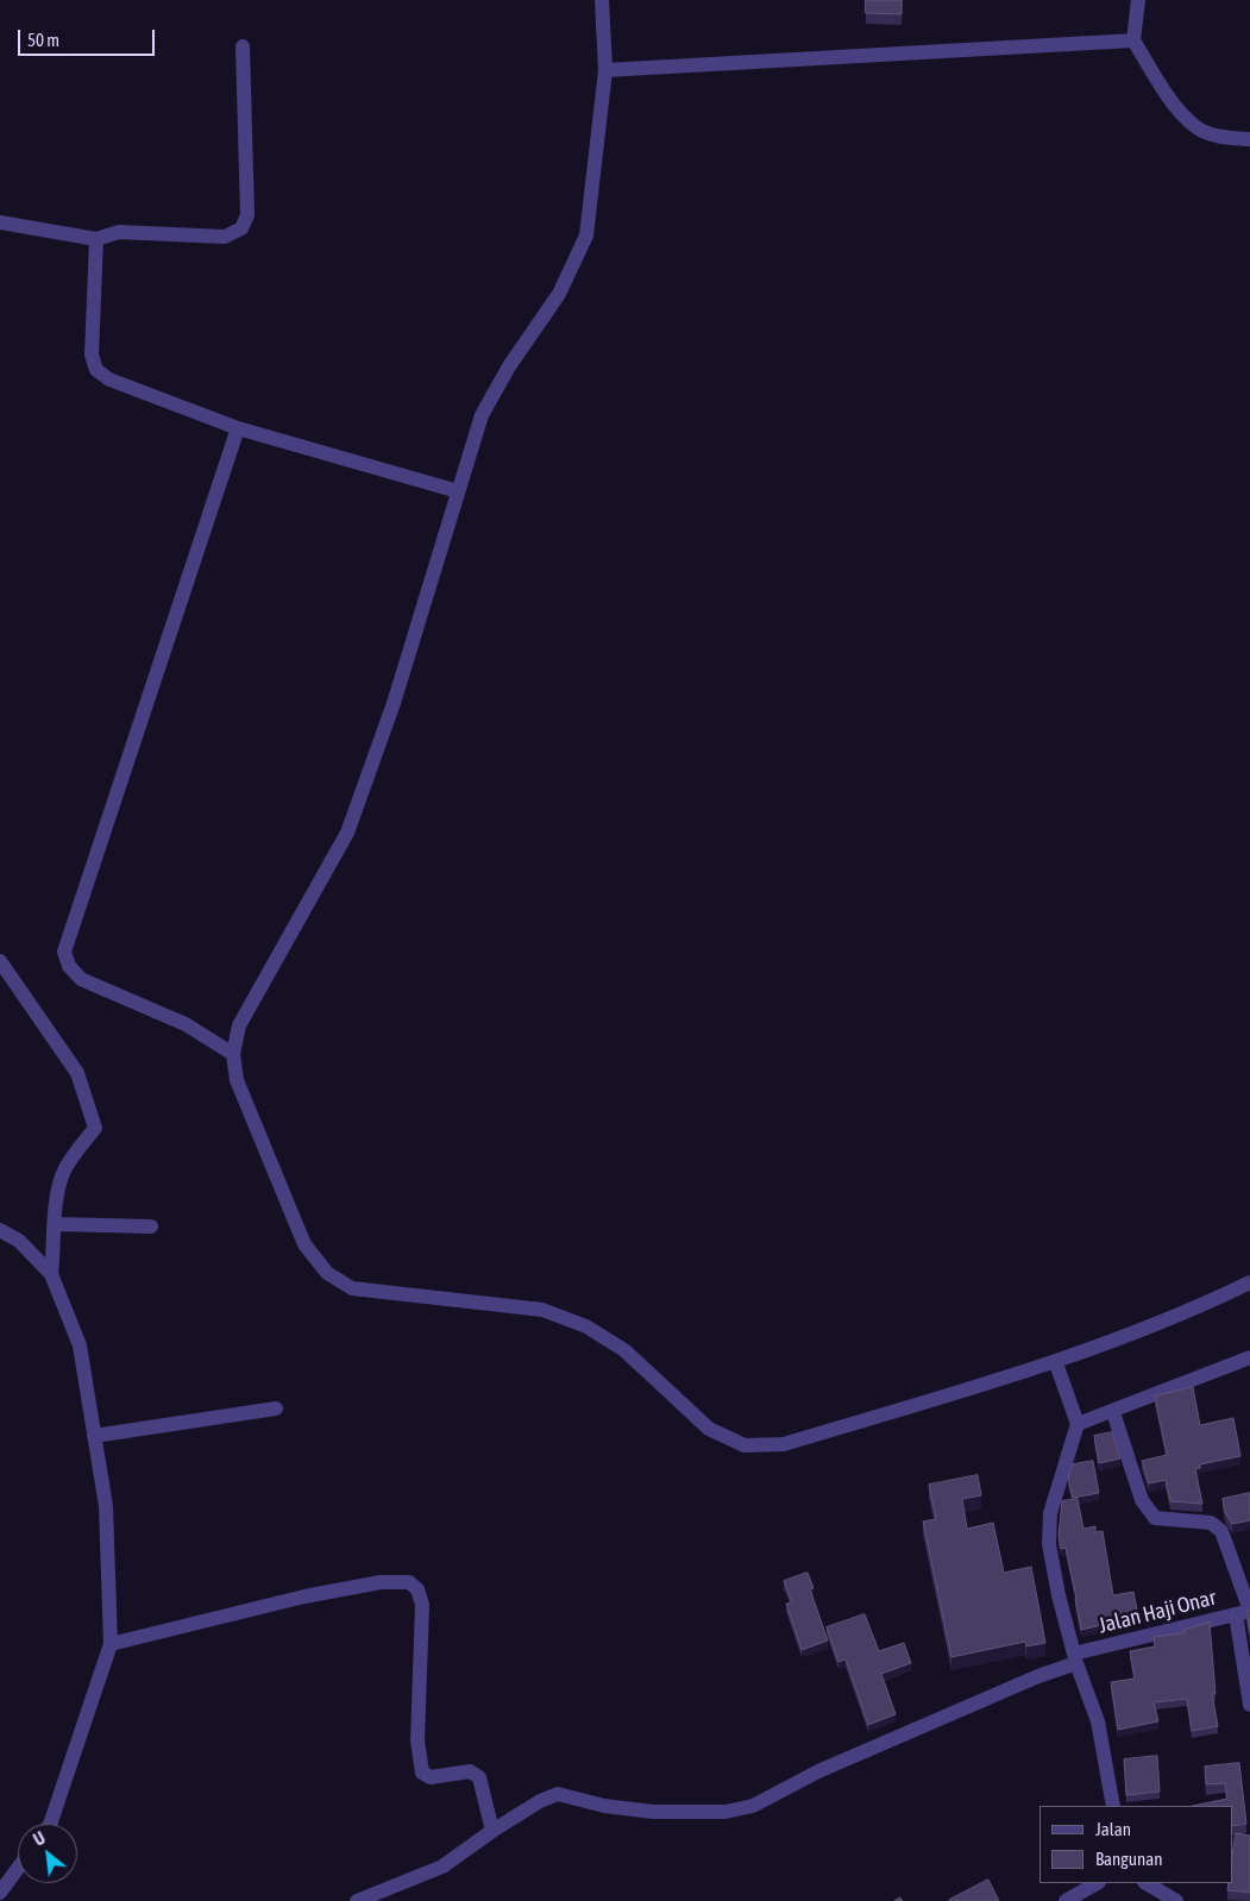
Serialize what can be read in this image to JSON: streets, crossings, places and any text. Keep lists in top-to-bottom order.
{
  "streets": {
    "street": ["Jalan Haji Onar"]
  },
  "legend": ["Jalan", "Bangunan"],
  "scale_bar": "50 m",
  "north": "top left"
}
